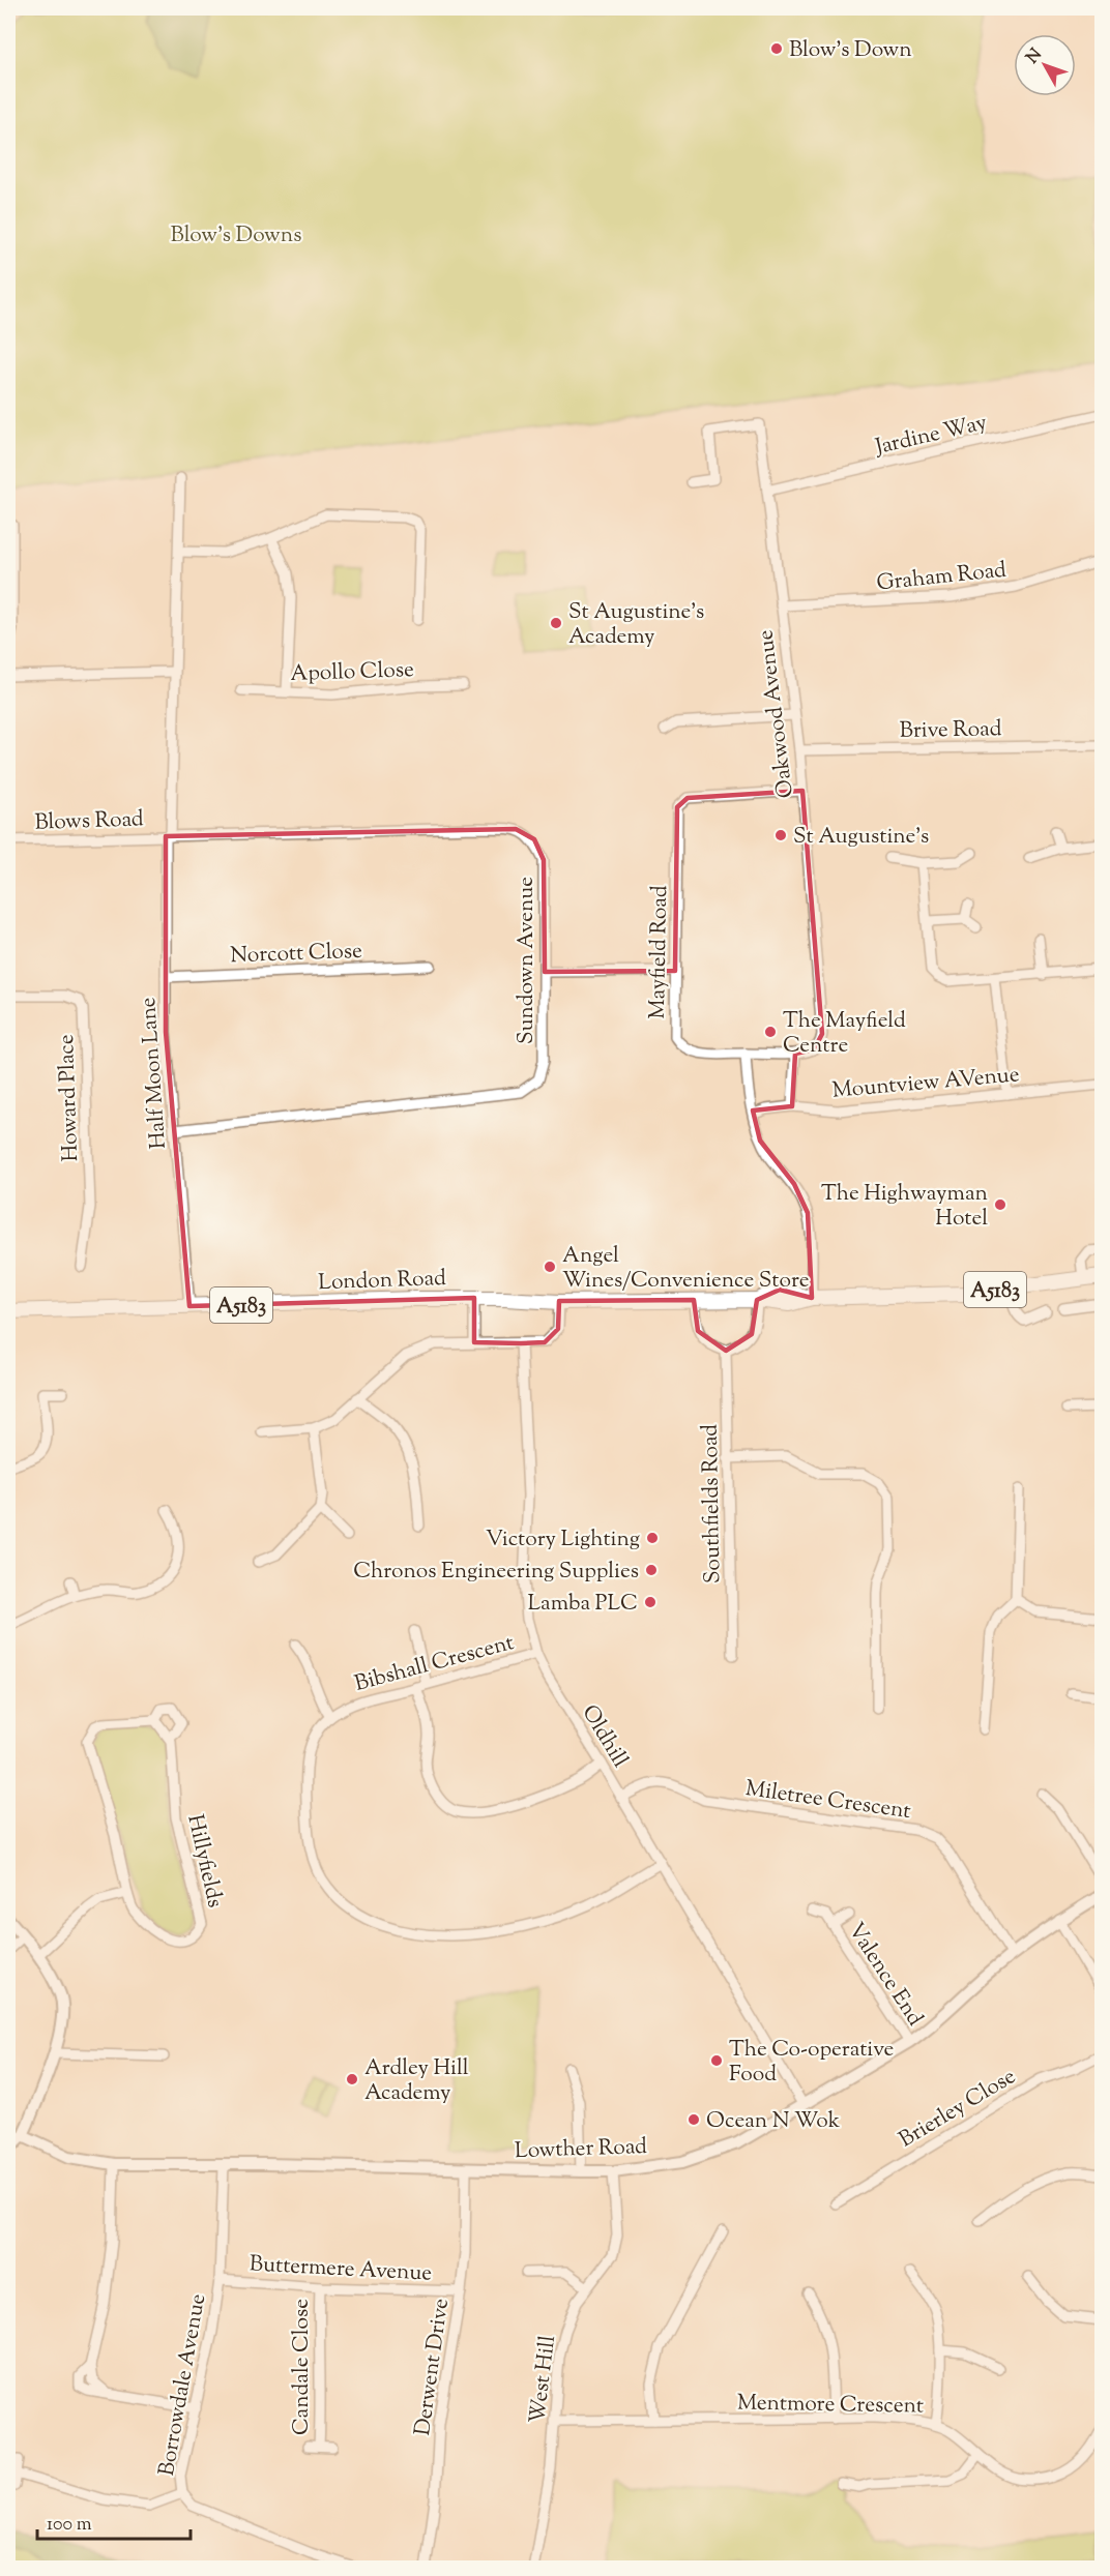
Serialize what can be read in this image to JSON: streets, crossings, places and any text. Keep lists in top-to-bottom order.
{
  "streets": {
    "main road": ["London Road", "A5183"],
    "street": [
      "Jardine Way",
      "Graham Road",
      "Apollo Close",
      "Oakwood Avenue",
      "Brive Road",
      "Blows Road",
      "Norcott Close",
      "Mayfield Road",
      "Sundown Avenue",
      "Half Moon Lane",
      "Mountview AVenue",
      "Howard Place",
      "Southfields Road",
      "Bibshall Crescent",
      "Oldhill",
      "Miletree Crescent",
      "Hillyfields",
      "Valence End",
      "Brierley Close",
      "Lowther Road",
      "Buttermere Avenue",
      "Candale Close",
      "Derwent Drive",
      "West Hill",
      "Borrowdale Avenue",
      "Mentmore Crescent"
    ]
  },
  "crossings": [
    ["Jardine Way", "Oakwood Avenue"],
    ["Graham Road", "Oakwood Avenue"],
    ["Oakwood Avenue", "Brive Road"],
    ["Oakwood Avenue", "Mayfield Road"],
    ["Blows Road", "Sundown Avenue"],
    ["Blows Road", "Half Moon Lane"],
    ["Norcott Close", "Half Moon Lane"],
    ["Sundown Avenue", "Half Moon Lane"],
    ["Half Moon Lane", "London Road"],
    ["Bibshall Crescent", "Oldhill"],
    ["Oldhill", "Miletree Crescent"],
    ["Oldhill", "Lowther Road"],
    ["Miletree Crescent", "Lowther Road"],
    ["Valence End", "Lowther Road"],
    ["Lowther Road", "Derwent Drive"],
    ["Lowther Road", "West Hill"],
    ["Lowther Road", "Borrowdale Avenue"],
    ["Buttermere Avenue", "Candale Close"],
    ["Buttermere Avenue", "Derwent Drive"],
    ["Buttermere Avenue", "Borrowdale Avenue"],
    ["West Hill", "Mentmore Crescent"]
  ],
  "parks": ["Blow's Downs"],
  "places": [
    "Blow's Down",
    "St Augustine's Academy",
    "St Augustine's",
    "The Mayfield Centre",
    "The Highwayman Hotel",
    "Angel Wines/Convenience Store",
    "Victory Lighting",
    "Chronos Engineering Supplies",
    "Lamba PLC",
    "The Co-operative Food",
    "Ardley Hill Academy",
    "Ocean N Wok"
  ],
  "scale_bar": "100 m",
  "north": "top left"
}
